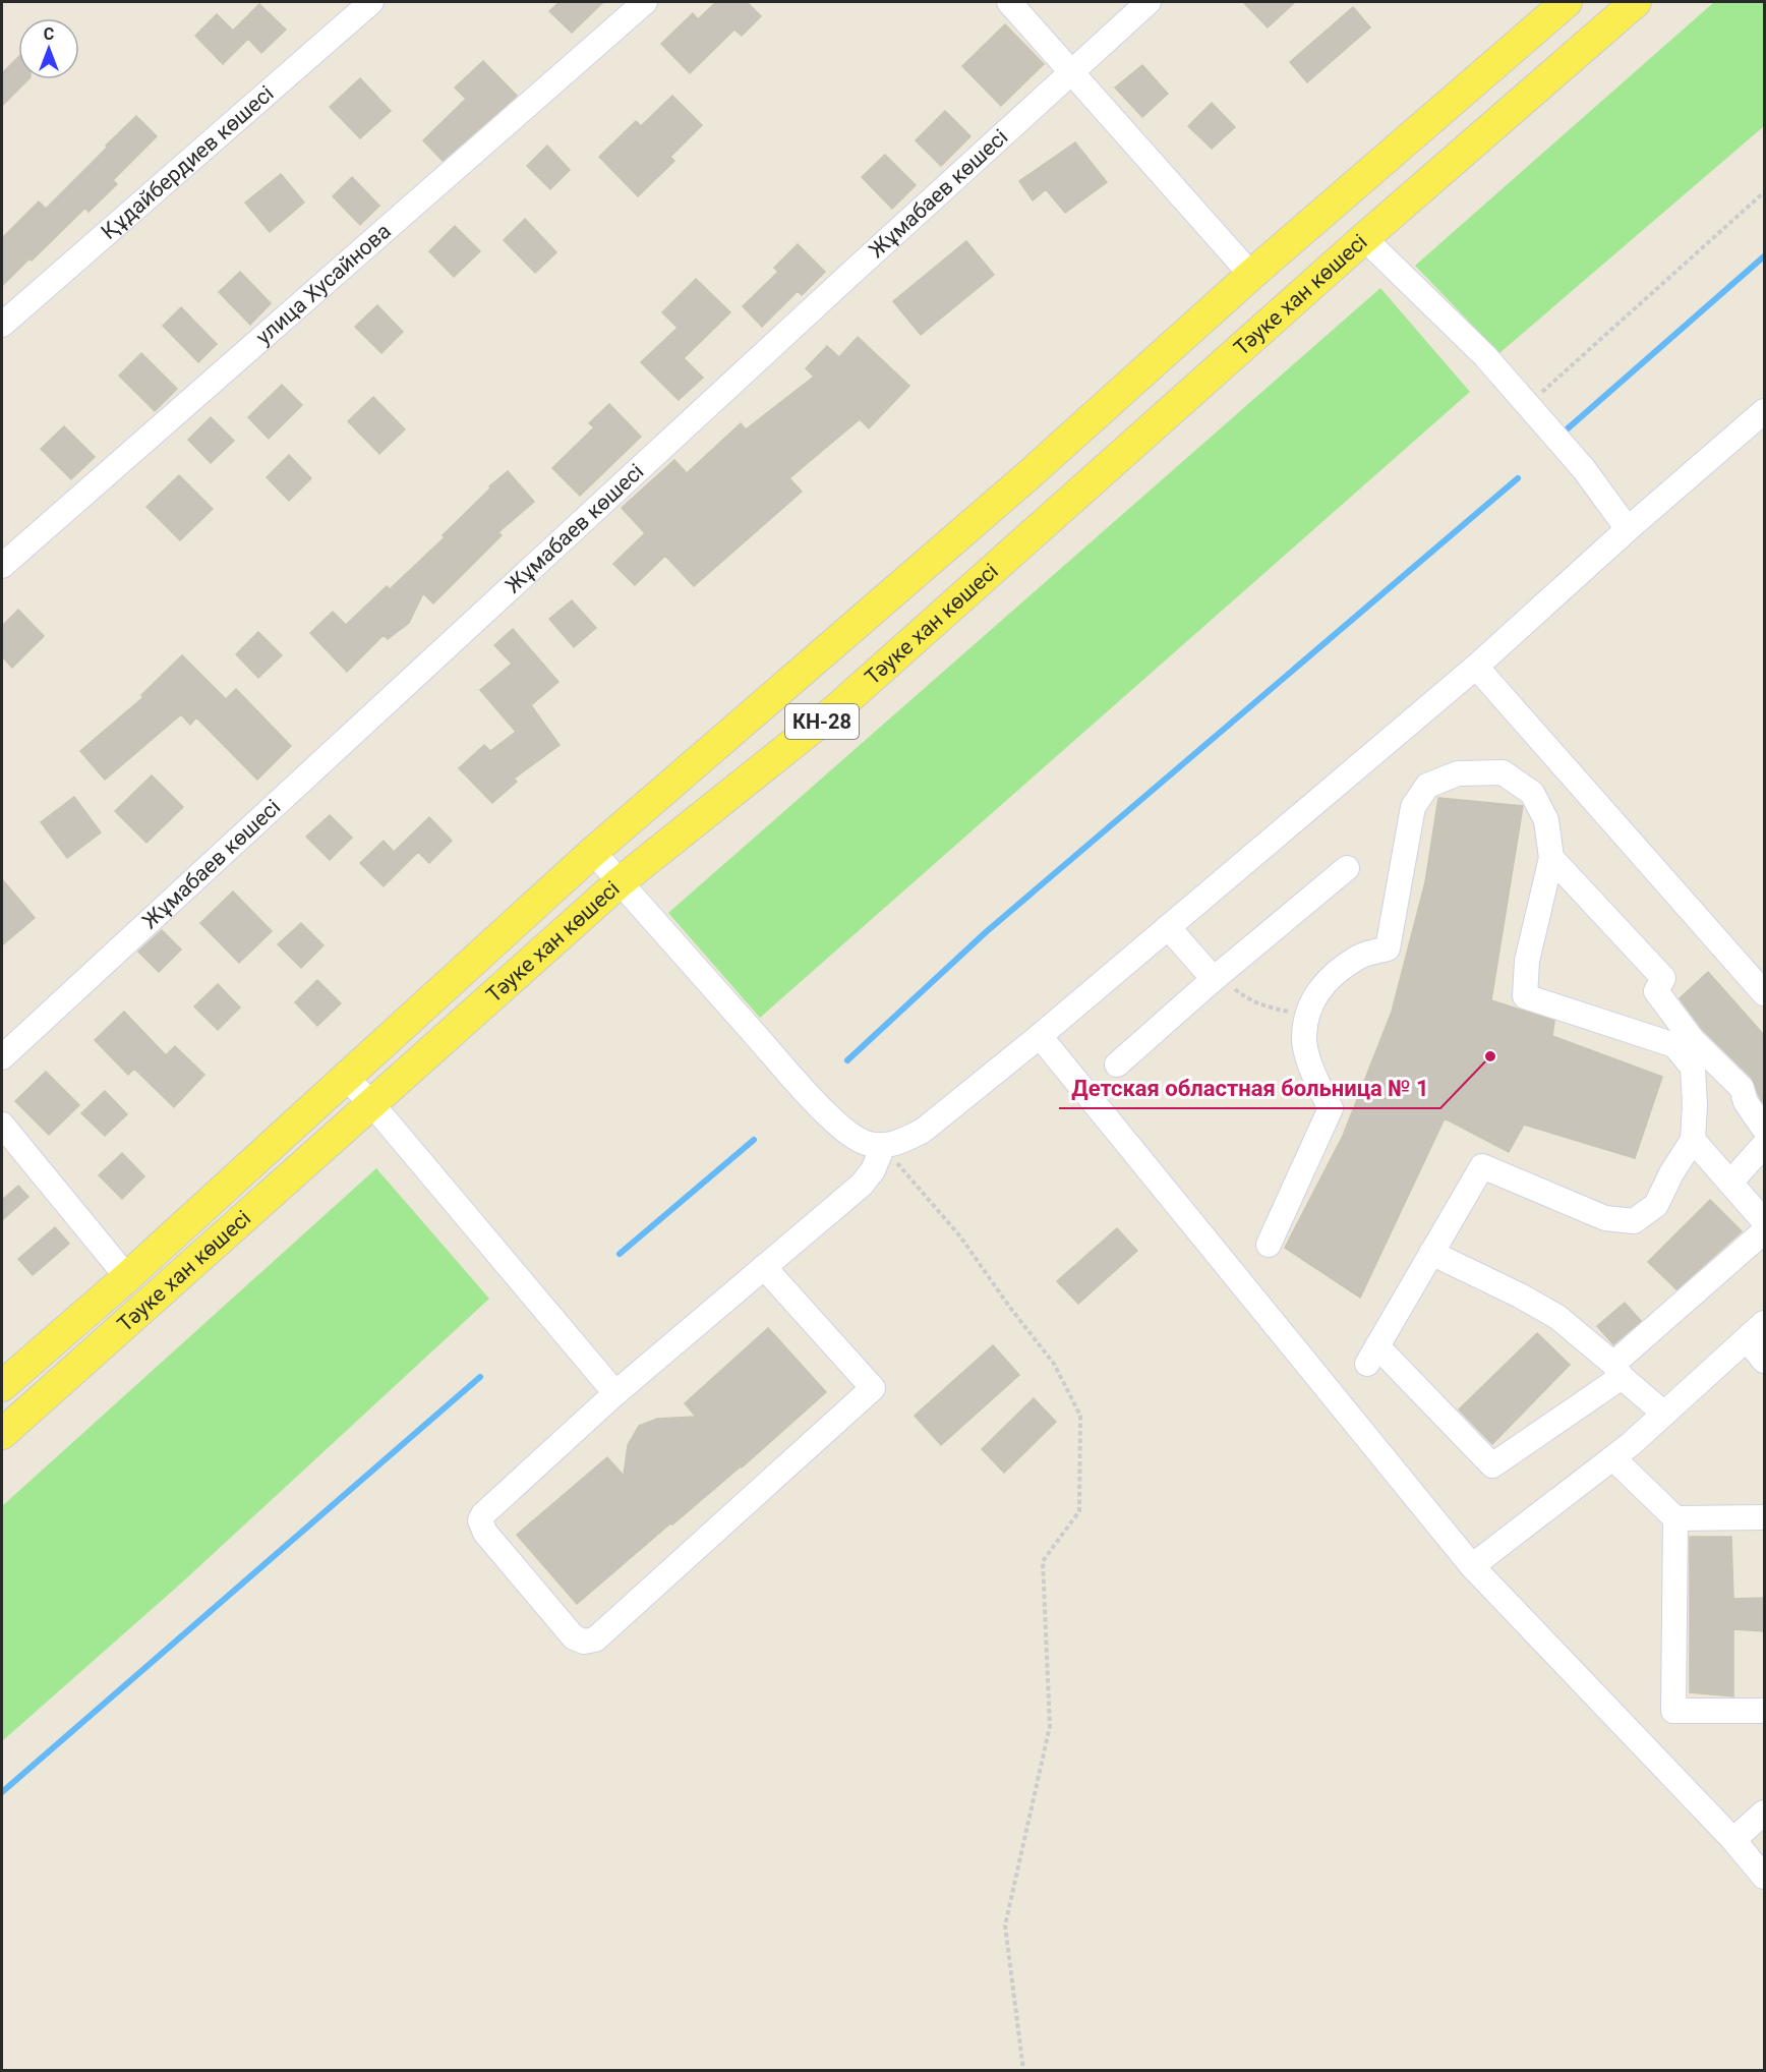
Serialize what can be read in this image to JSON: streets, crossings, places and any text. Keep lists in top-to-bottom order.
{
  "streets": {
    "main road": ["Тәуке хан көшесі", "КН-28"],
    "street": ["Құдайбердиев көшесі", "Жұмабаев көшесі", "улица Хусайнова"]
  },
  "places": ["Детская областная больница № 1"],
  "north": "top"
}
